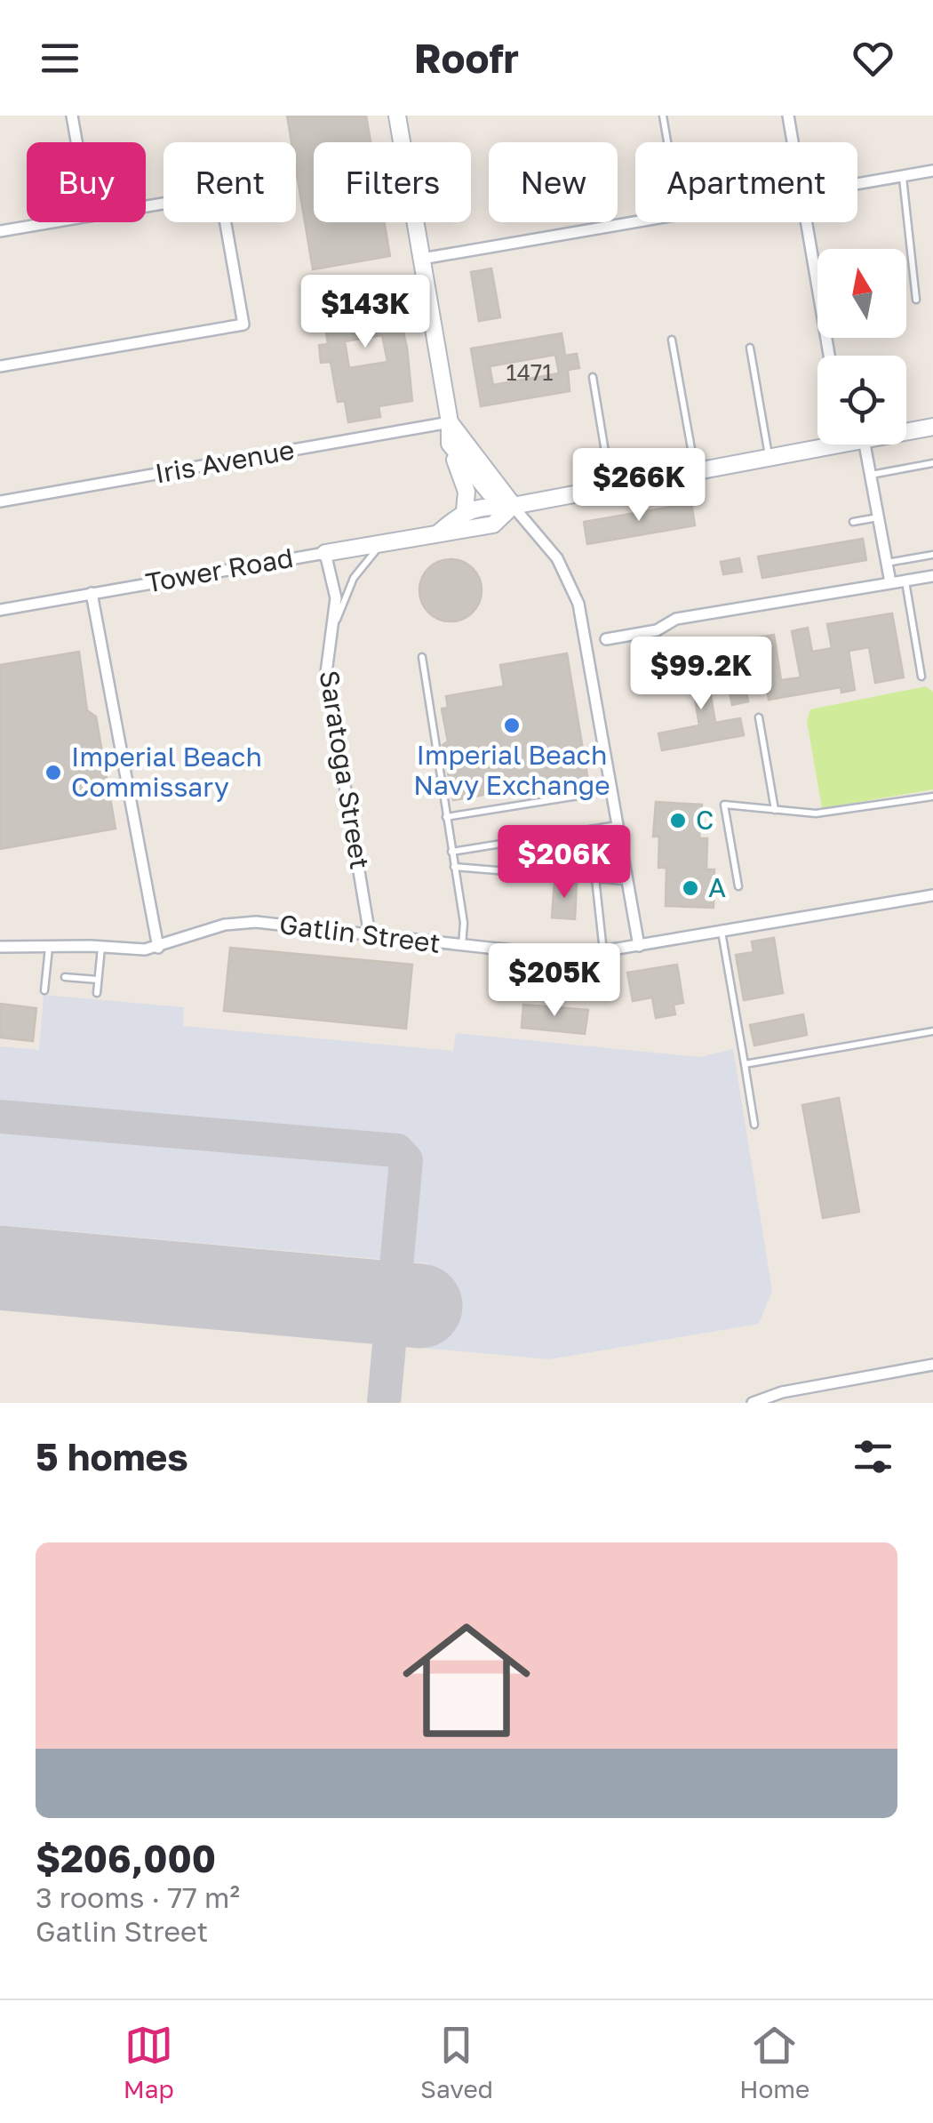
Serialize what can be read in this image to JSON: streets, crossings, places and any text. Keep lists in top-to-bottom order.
{
  "streets": {
    "main road": ["Tower Road"],
    "street": ["Iris Avenue", "Saratoga Street", "Gatlin Street"]
  },
  "crossings": [
    ["Tower Road", "Saratoga Street"],
    ["Saratoga Street", "Gatlin Street"]
  ],
  "places": [
    "Imperial Beach Navy Exchange",
    "Imperial Beach Commissary",
    "C",
    "A"
  ],
  "house_numbers": ["1471"],
  "north": "top",
  "page": {
    "header": "Roofr",
    "chip": [
      "Buy",
      "Rent",
      "Filters",
      "New",
      "Apartment"
    ],
    "price": [
      "$143K",
      "$266K",
      "$99.2K",
      "$206K",
      "$205K"
    ],
    "heading": "5 homes",
    "list": [
      {
        "name": "$206,000",
        "note": "3 rooms · 77 m² · Gatlin Street"
      }
    ],
    "tabs": ["Map", "Saved", "Home"]
  }
}
